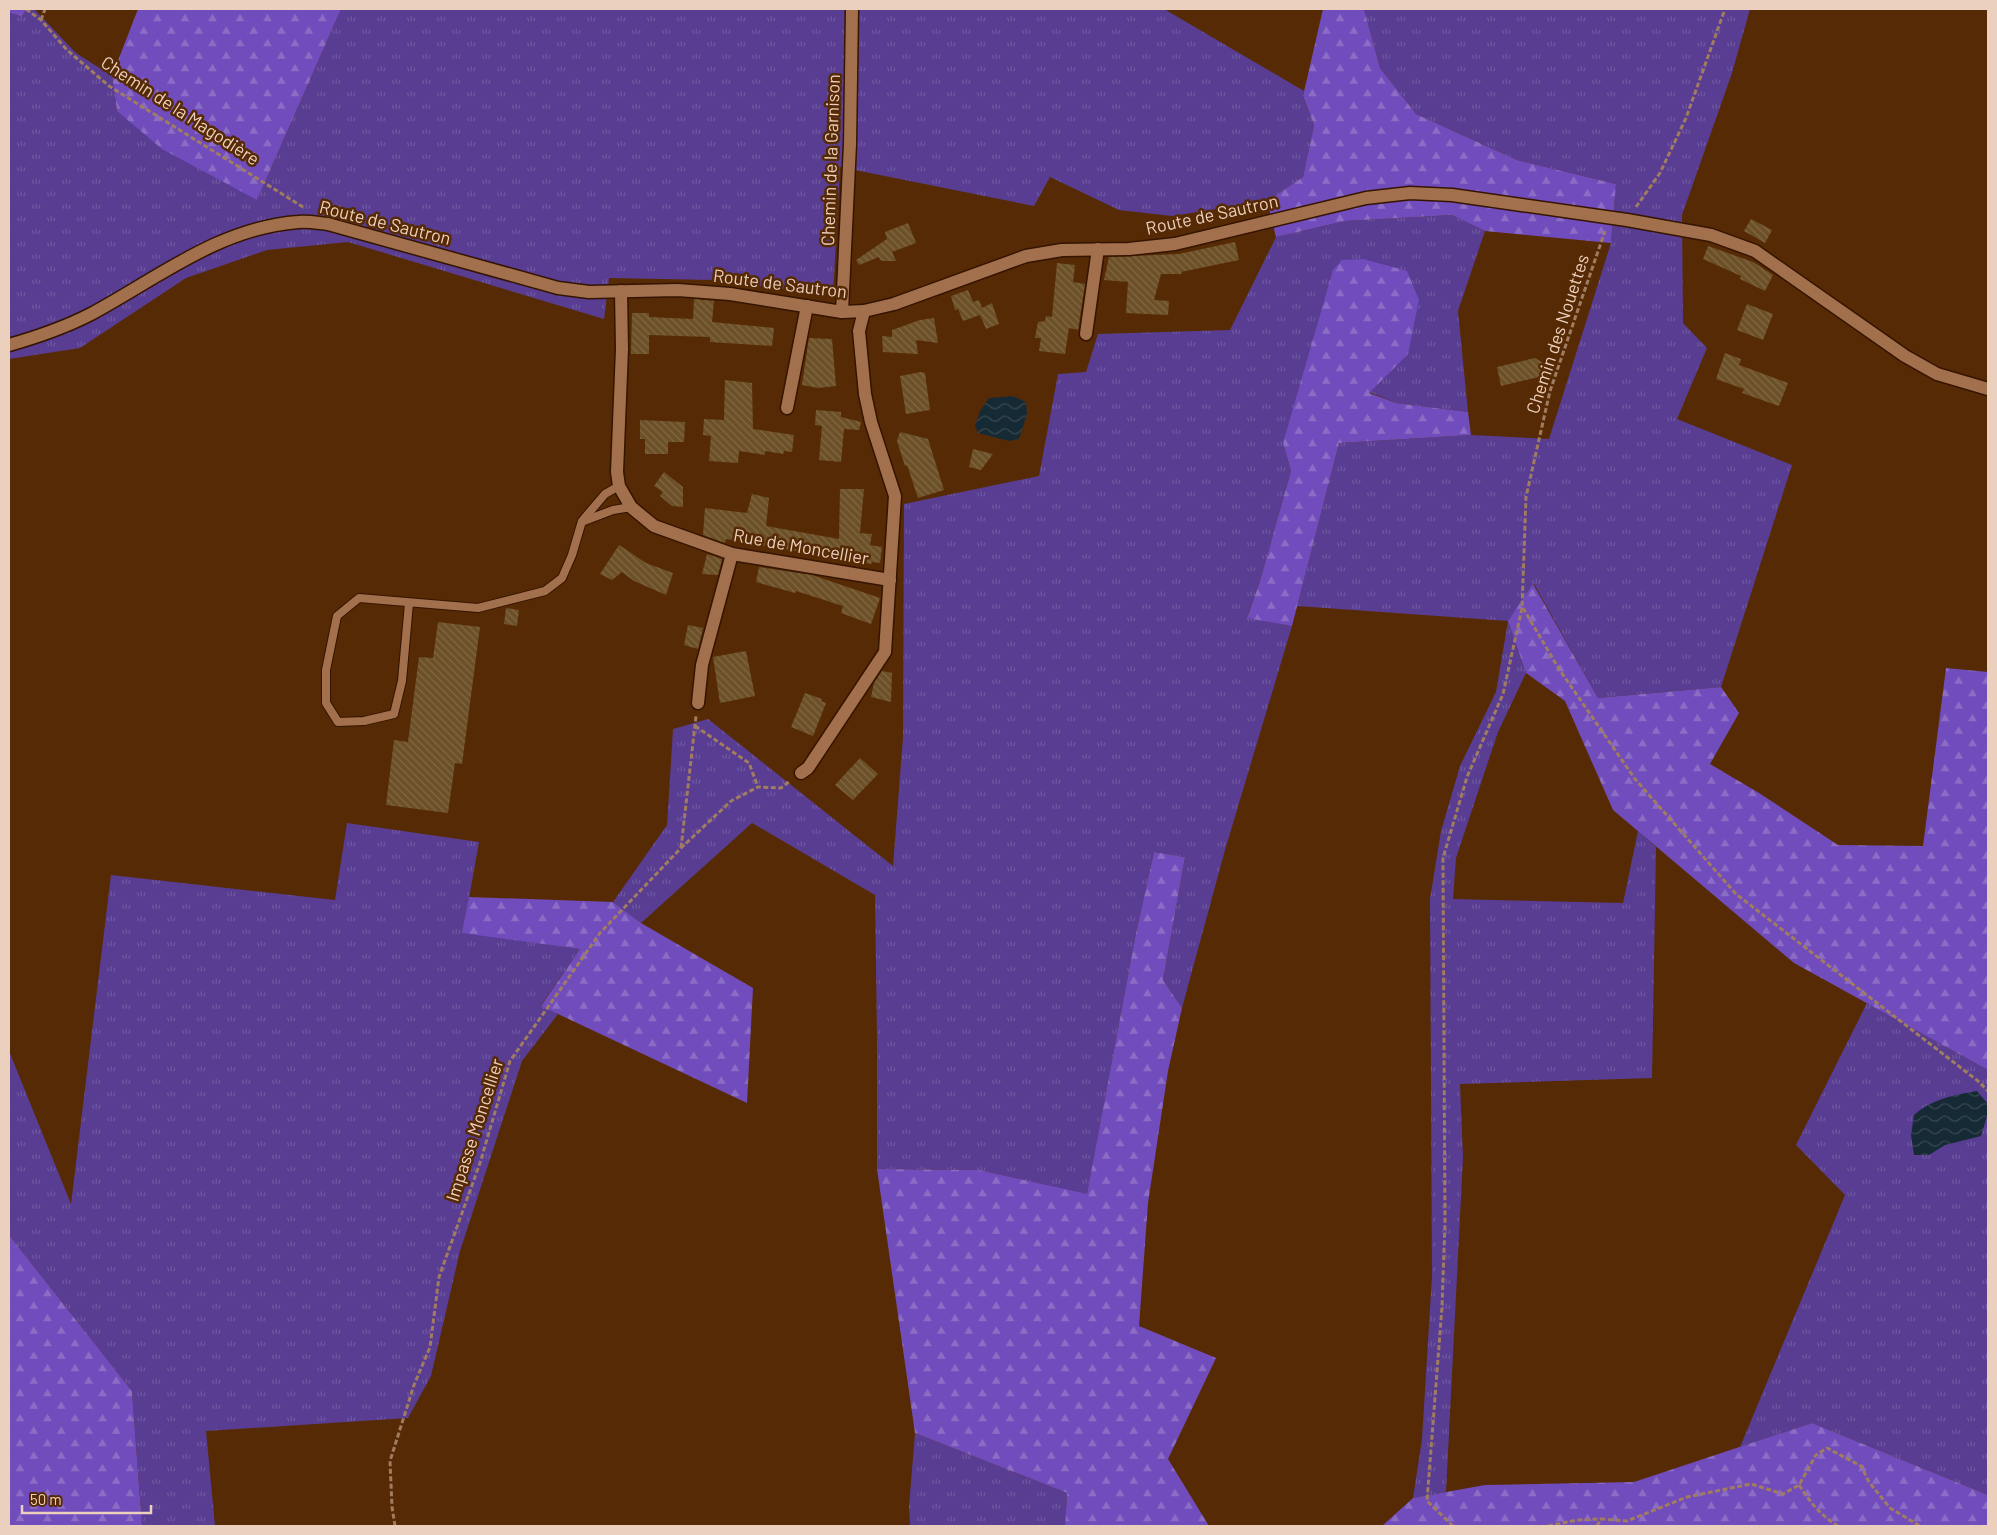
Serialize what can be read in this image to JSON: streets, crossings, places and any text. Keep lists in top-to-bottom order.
{
  "streets": {
    "street": ["Chemin de la Garnison", "Route de Sautron", "Rue de Moncellier"],
    "path": ["Chemin de la Magodière", "Chemin des Nouettes", "Impasse Moncellier"]
  },
  "crossings": [
    ["Chemin de la Garnison", "Route de Sautron"],
    ["Route de Sautron", "Chemin des Nouettes"],
    ["Route de Sautron", "Rue de Moncellier"]
  ],
  "scale_bar": "50 m"
}
